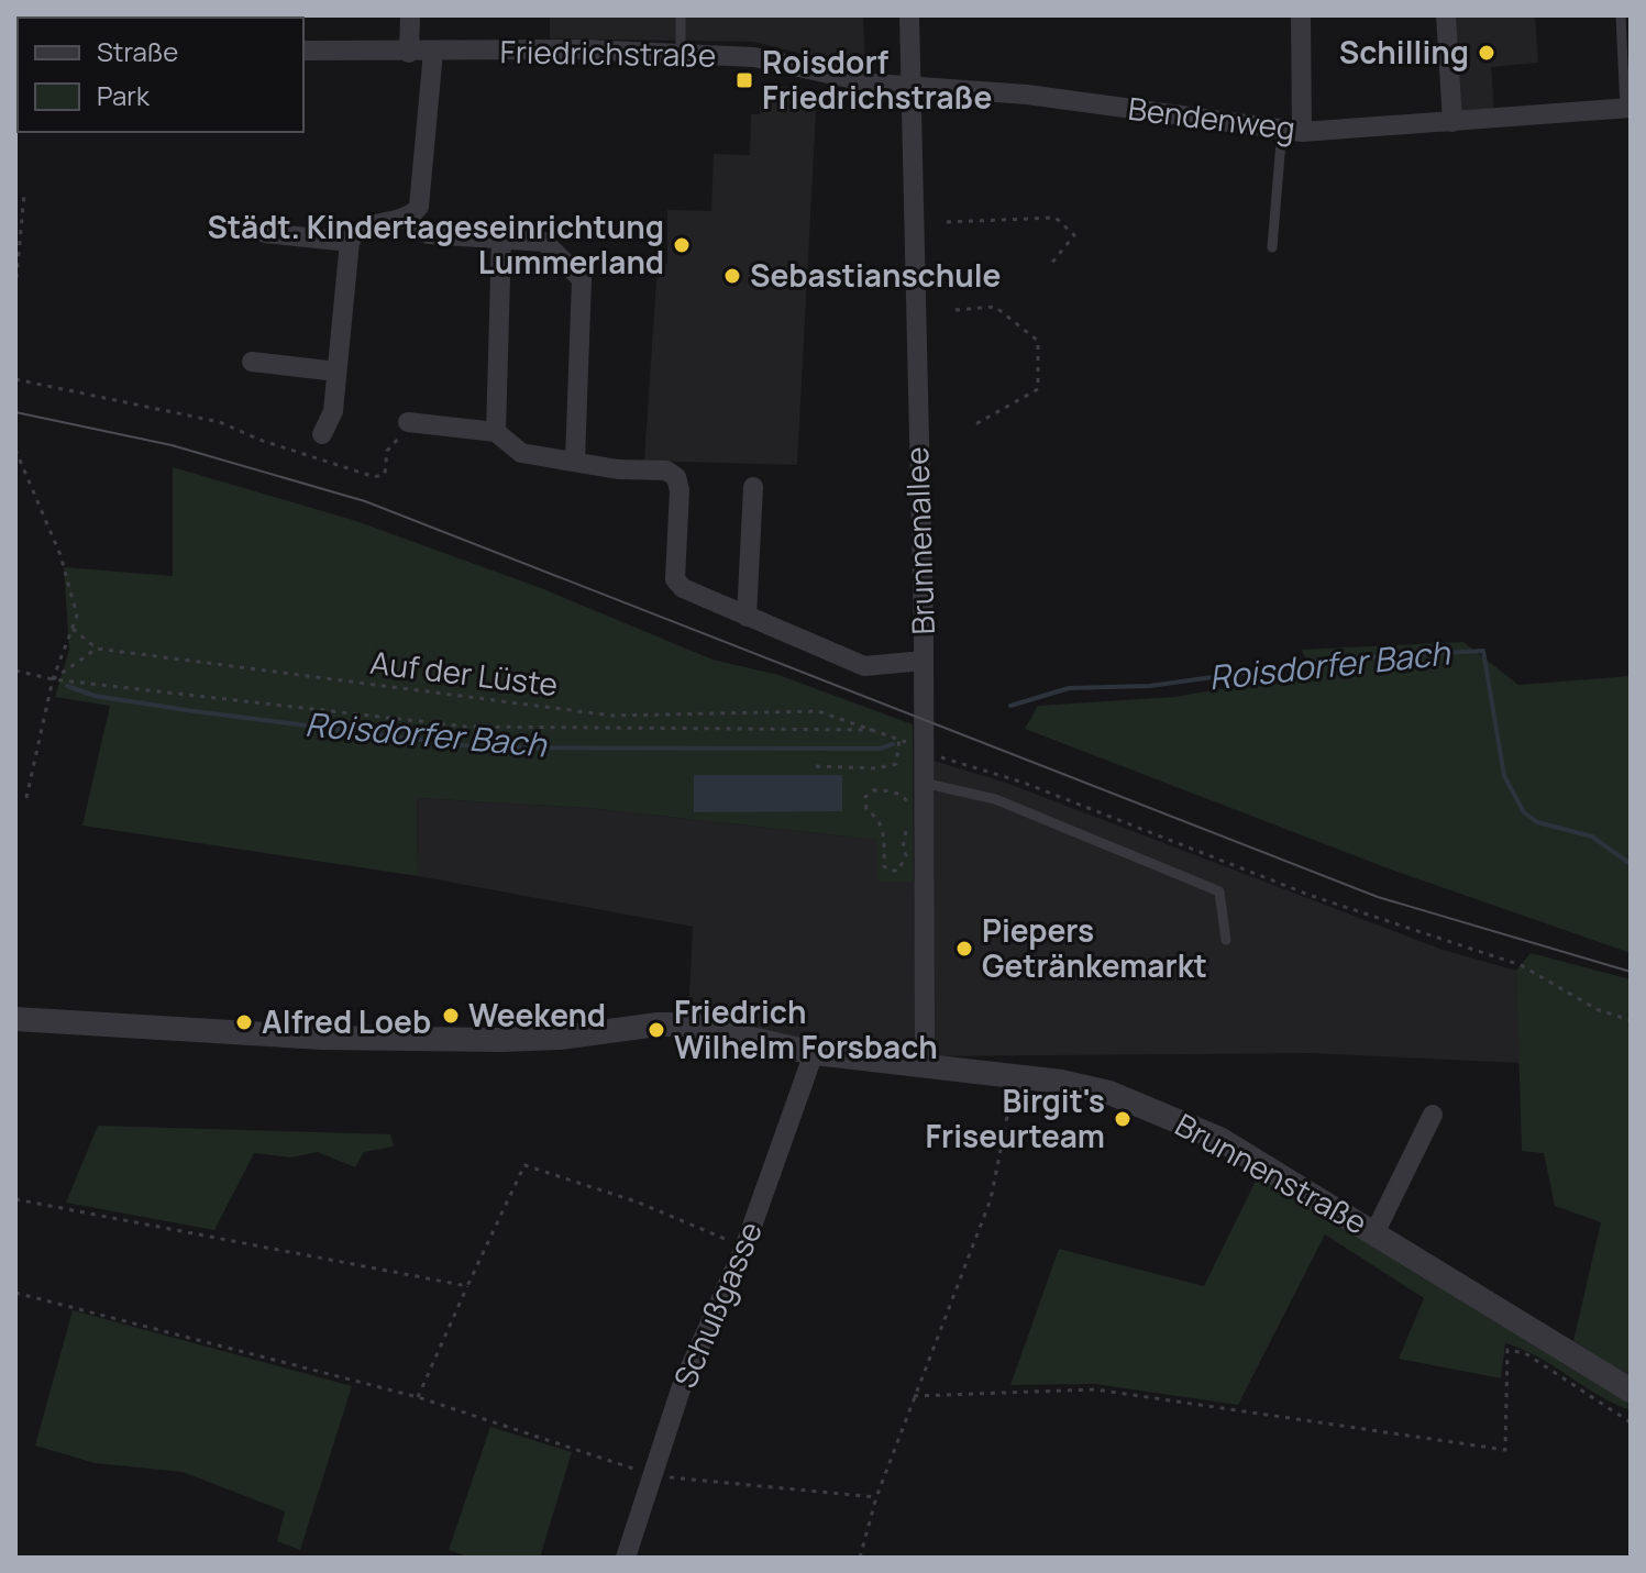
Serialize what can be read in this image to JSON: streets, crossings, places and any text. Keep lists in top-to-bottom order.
{
  "streets": {
    "street": [
      "Friedrichstraße",
      "Bendenweg",
      "Brunnenallee",
      "Brunnenstraße",
      "Schußgasse"
    ],
    "path": ["Auf der Lüste"]
  },
  "crossings": [
    ["Friedrichstraße", "Bendenweg"],
    ["Friedrichstraße", "Brunnenallee"],
    ["Bendenweg", "Brunnenallee"],
    ["Brunnenallee", "Auf der Lüste"],
    ["Brunnenallee", "Brunnenstraße"],
    ["Brunnenstraße", "Schußgasse"]
  ],
  "water": ["Roisdorfer Bach"],
  "places": {
    "other": [
      "Schilling",
      "Städt. Kindertageseinrichtung Lummerland",
      "Sebastianschule",
      "Piepers Getränkemarkt",
      "Weekend",
      "Alfred Loeb",
      "Friedrich Wilhelm Forsbach",
      "Birgit's Friseurteam"
    ],
    "transit": ["Roisdorf Friedrichstraße"]
  },
  "legend": ["Straße", "Park"]
}
